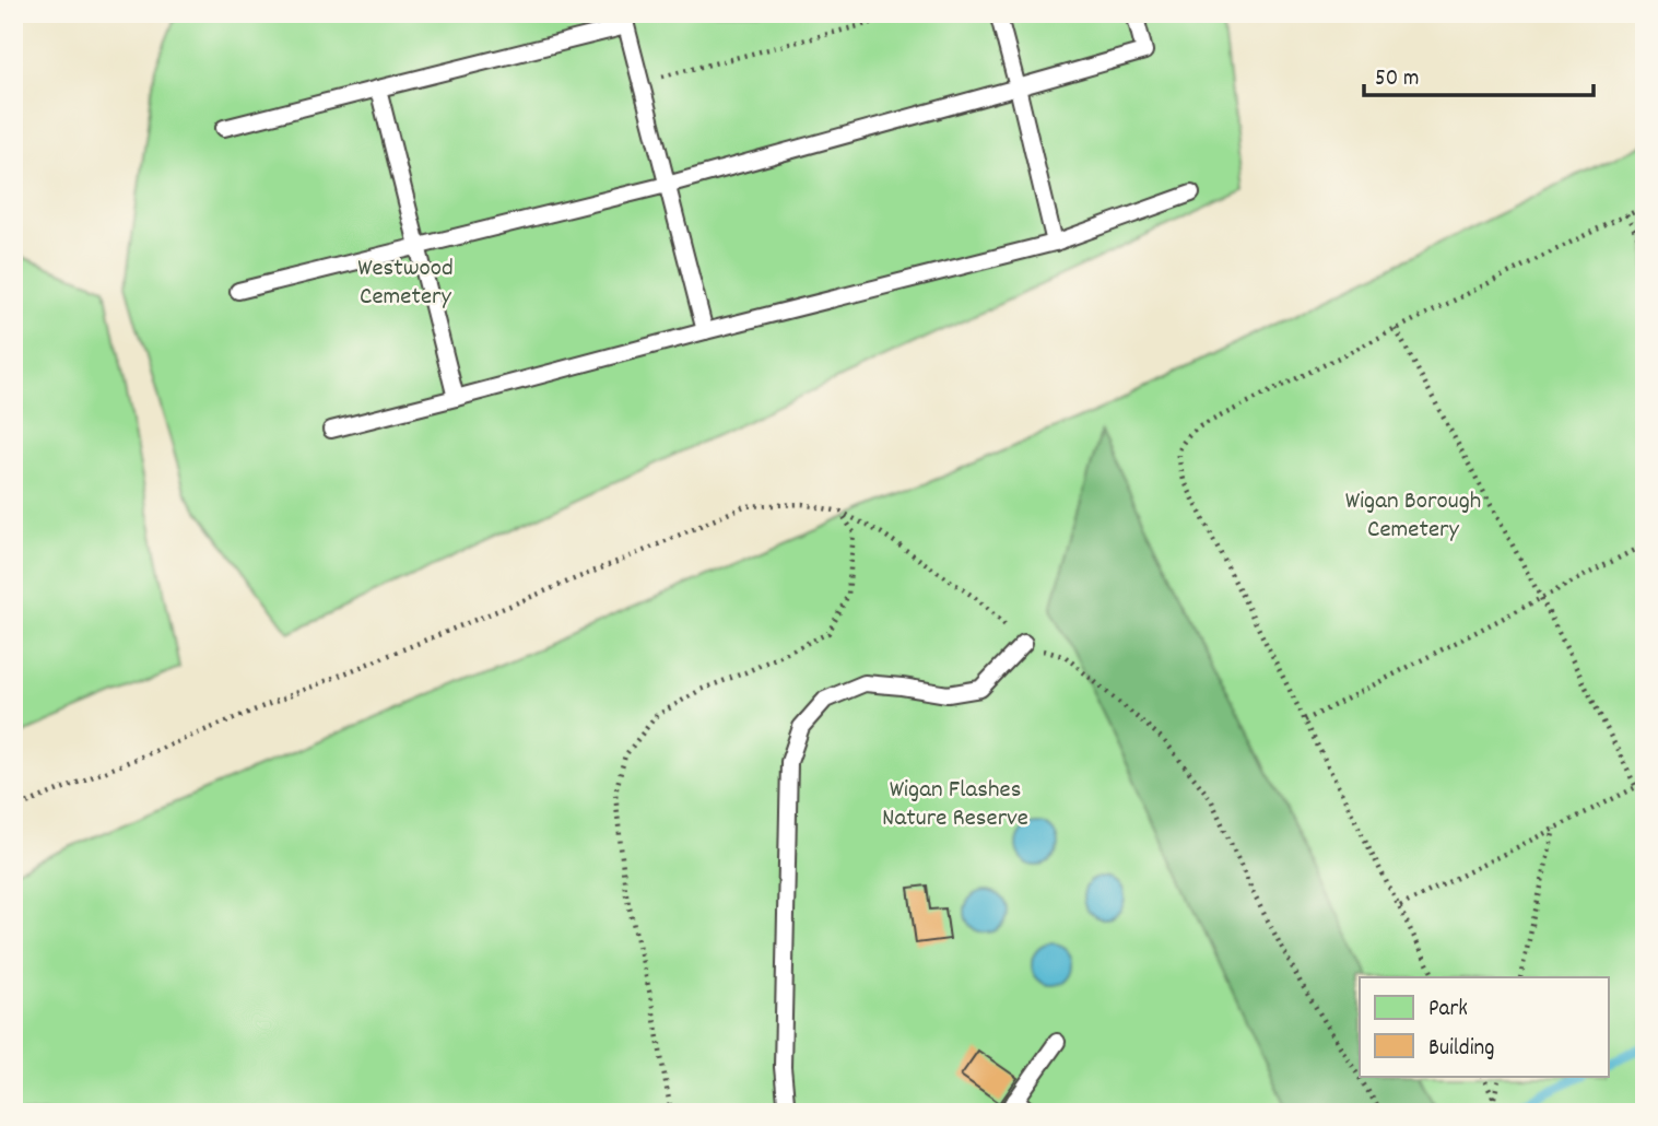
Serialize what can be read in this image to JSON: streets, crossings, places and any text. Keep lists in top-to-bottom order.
{
  "parks": ["Westwood Cemetery", "Wigan Borough Cemetery", "Wigan Flashes Nature Reserve"],
  "legend": ["Park", "Building"],
  "scale_bar": "50 m"
}
